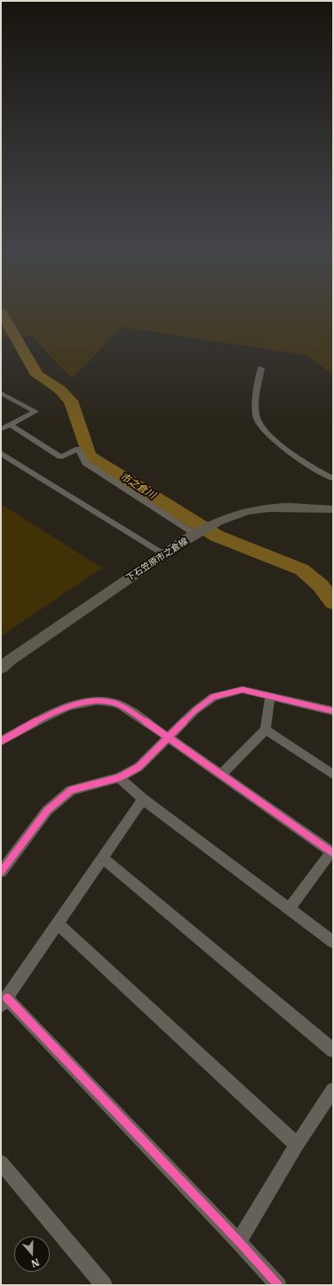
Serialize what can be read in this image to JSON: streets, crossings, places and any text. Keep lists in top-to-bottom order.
{
  "streets": {
    "main road": ["下石笠原市之倉線"]
  },
  "water": ["市之倉川"],
  "north": "bottom"
}
